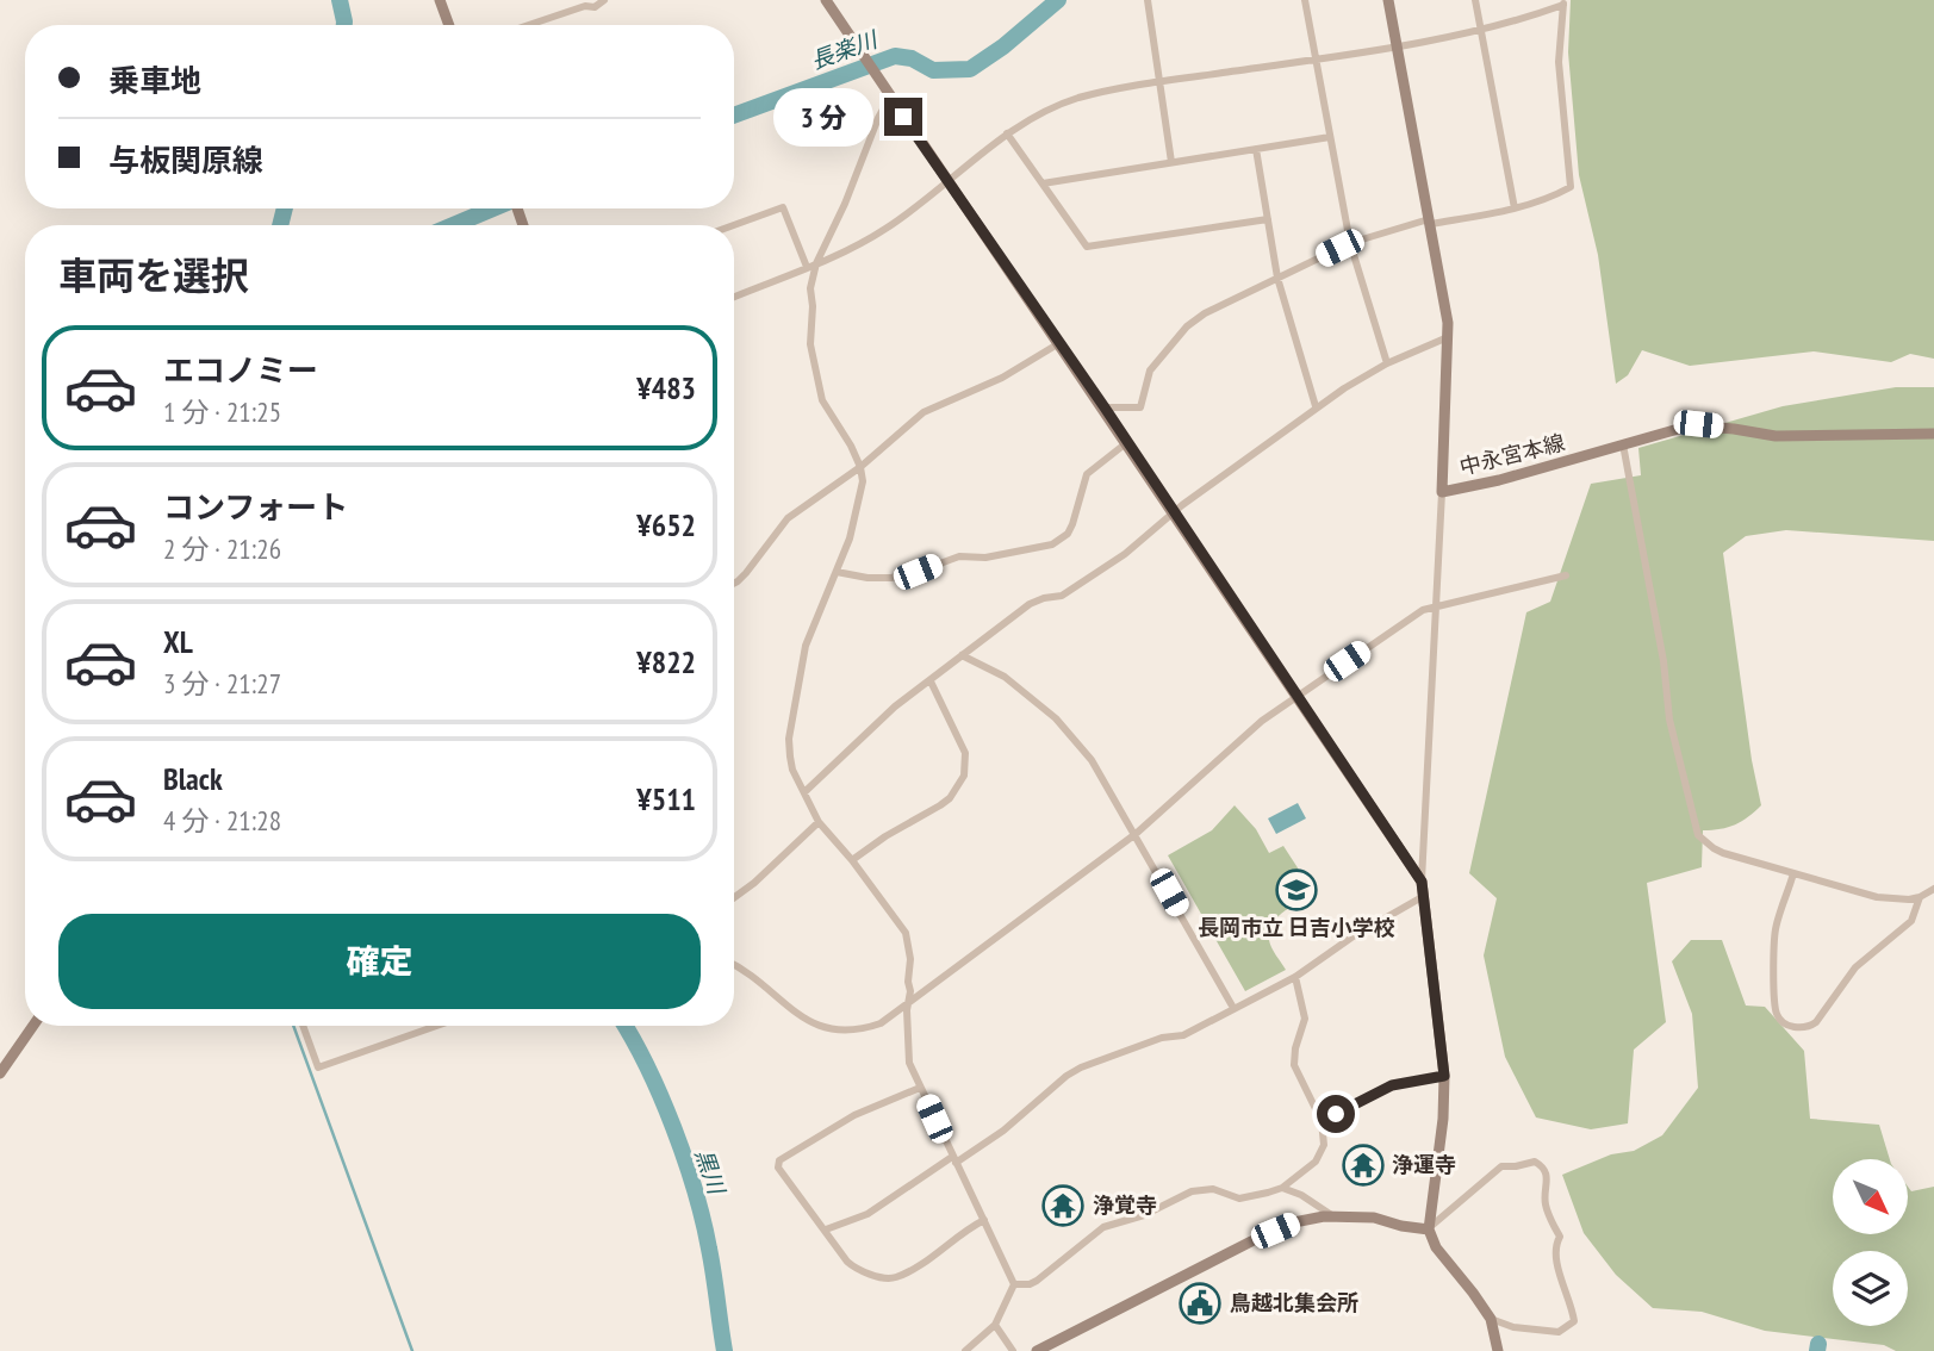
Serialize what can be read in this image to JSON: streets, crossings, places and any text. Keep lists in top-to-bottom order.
{
  "streets": {
    "main road": ["中永宮本線"]
  },
  "water": ["長楽川", "黒川"],
  "places": {
    "school or university": ["長岡市立 日吉小学校"],
    "temple": ["浄運寺", "浄覚寺"],
    "public building": ["鳥越北集会所"]
  },
  "north": "bottom right",
  "page": {
    "banner": ["乗車地", "与板関原線"],
    "bubble": "3 分",
    "heading": "車両を選択",
    "list": [
      {
        "name": "エコノミー",
        "note": "1 分 · 21:25",
        "value": "¥483"
      },
      {
        "name": "コンフォート",
        "note": "2 分 · 21:26",
        "value": "¥652"
      },
      {
        "name": "XL",
        "note": "3 分 · 21:27",
        "value": "¥822"
      },
      {
        "name": "Black",
        "note": "4 分 · 21:28",
        "value": "¥511"
      }
    ],
    "buttons": "確定"
  }
}
